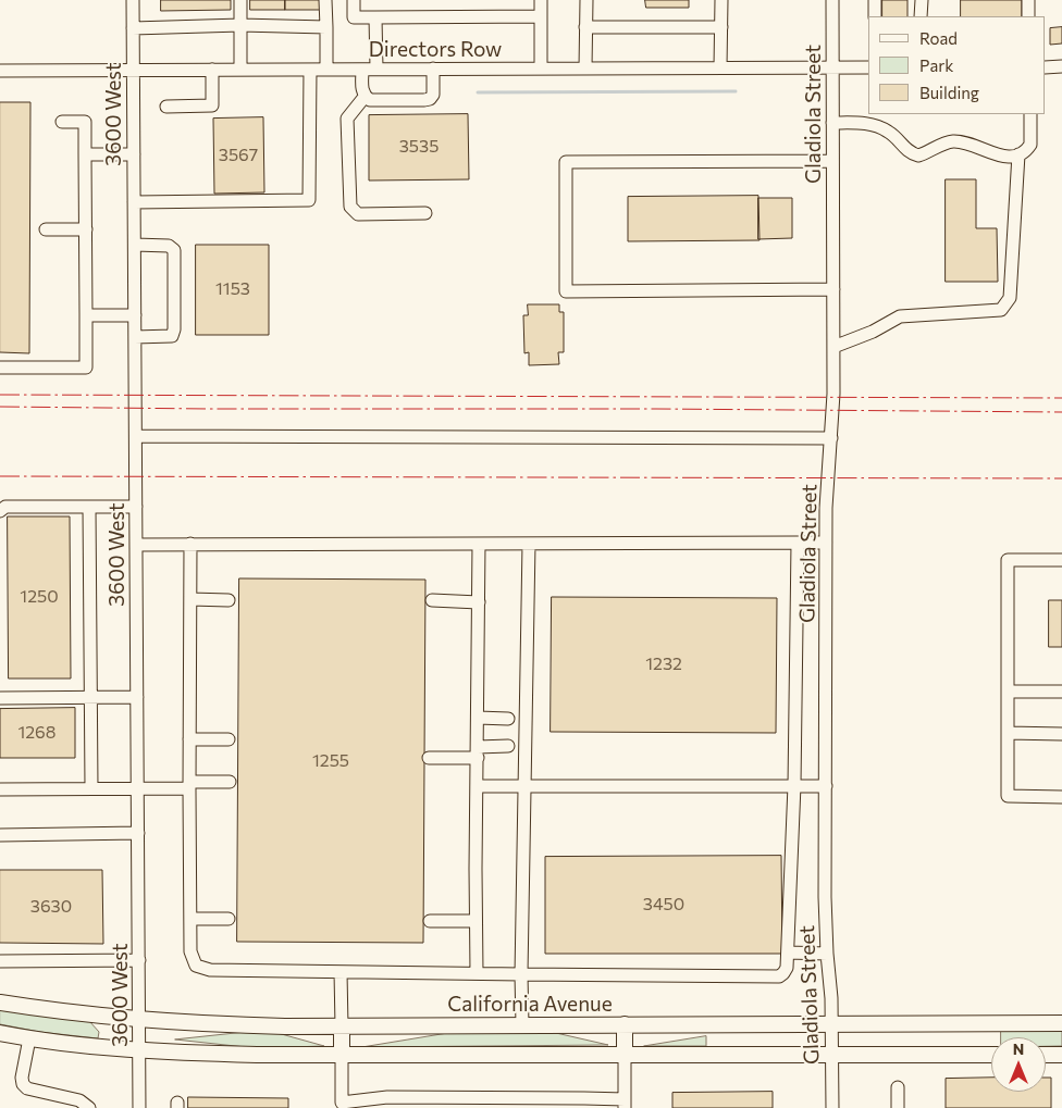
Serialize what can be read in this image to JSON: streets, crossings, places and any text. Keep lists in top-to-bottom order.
{
  "streets": {
    "main road": ["California Avenue"],
    "street": ["Directors Row", "3600 West", "Gladiola Street"]
  },
  "crossings": [
    ["Directors Row", "3600 West"],
    ["Directors Row", "Gladiola Street"],
    ["3600 West", "California Avenue"],
    ["Gladiola Street", "California Avenue"]
  ],
  "house_numbers": [
    "3535",
    "3567",
    "1153",
    "1250",
    "1232",
    "1268",
    "1255",
    "3450",
    "3630"
  ],
  "legend": ["Road", "Park", "Building"],
  "north": "top"
}
